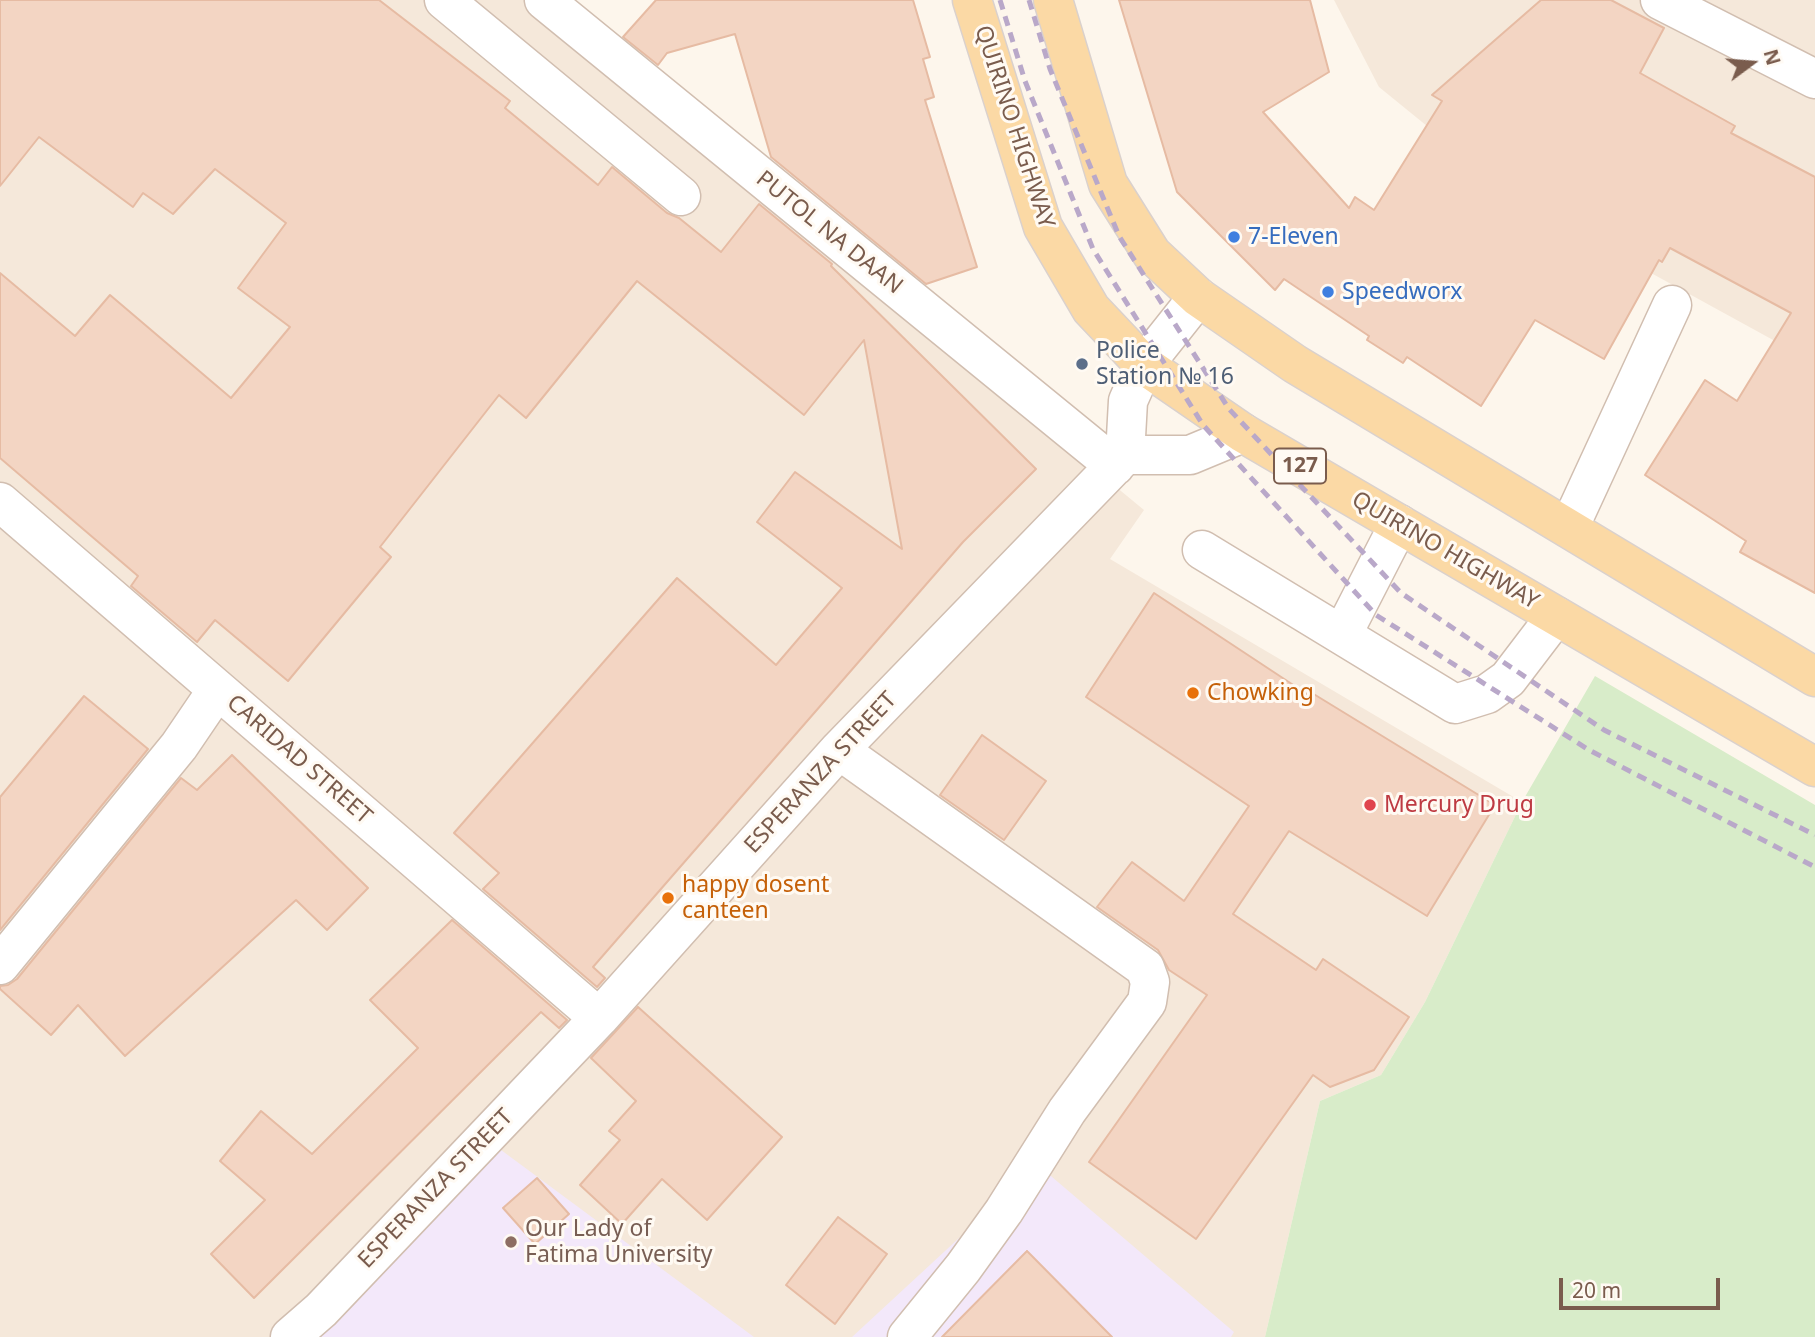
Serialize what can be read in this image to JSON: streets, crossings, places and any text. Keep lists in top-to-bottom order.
{
  "streets": {
    "main road": ["QUIRINO HIGHWAY", "127"],
    "street": ["PUTOL NA DAAN", "CARIDAD STREET", "ESPERANZA STREET"]
  },
  "crossings": [
    ["PUTOL NA DAAN", "ESPERANZA STREET"],
    ["CARIDAD STREET", "ESPERANZA STREET"]
  ],
  "places": [
    "7-Eleven",
    "Speedworx",
    "Police Station № 16",
    "Chowking",
    "Mercury Drug",
    "happy dosent canteen",
    "Our Lady of Fatima University"
  ],
  "scale_bar": "20 m",
  "north": "right"
}
